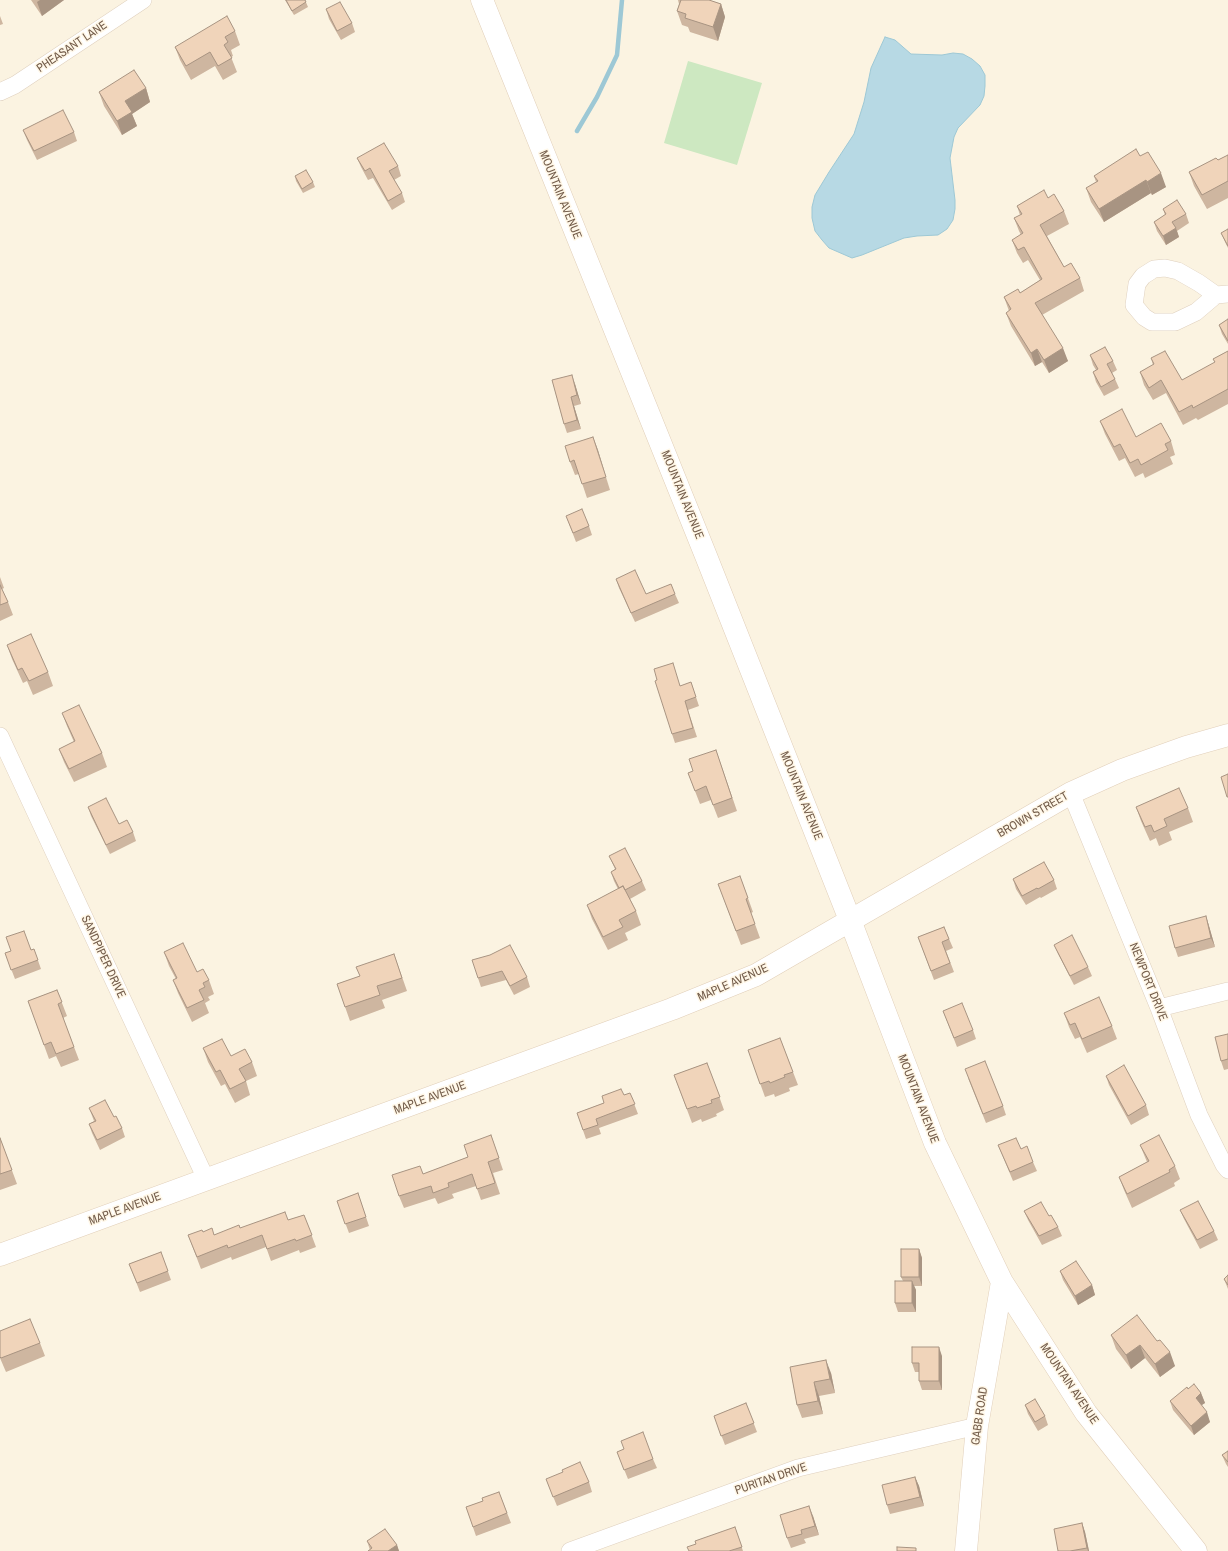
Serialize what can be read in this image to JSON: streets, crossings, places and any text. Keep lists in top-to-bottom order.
{
  "streets": {
    "main road": [
      "MOUNTAIN AVENUE",
      "BROWN STREET",
      "MAPLE AVENUE",
      "GABB ROAD"
    ],
    "street": [
      "PHEASANT LANE",
      "SANDPIPER DRIVE",
      "NEWPORT DRIVE",
      "PURITAN DRIVE"
    ]
  },
  "crossings": [
    ["MOUNTAIN AVENUE", "BROWN STREET"],
    ["MOUNTAIN AVENUE", "MAPLE AVENUE"],
    ["MOUNTAIN AVENUE", "GABB ROAD"],
    ["BROWN STREET", "NEWPORT DRIVE"],
    ["BROWN STREET", "MAPLE AVENUE"],
    ["SANDPIPER DRIVE", "MAPLE AVENUE"],
    ["GABB ROAD", "PURITAN DRIVE"]
  ]
}
